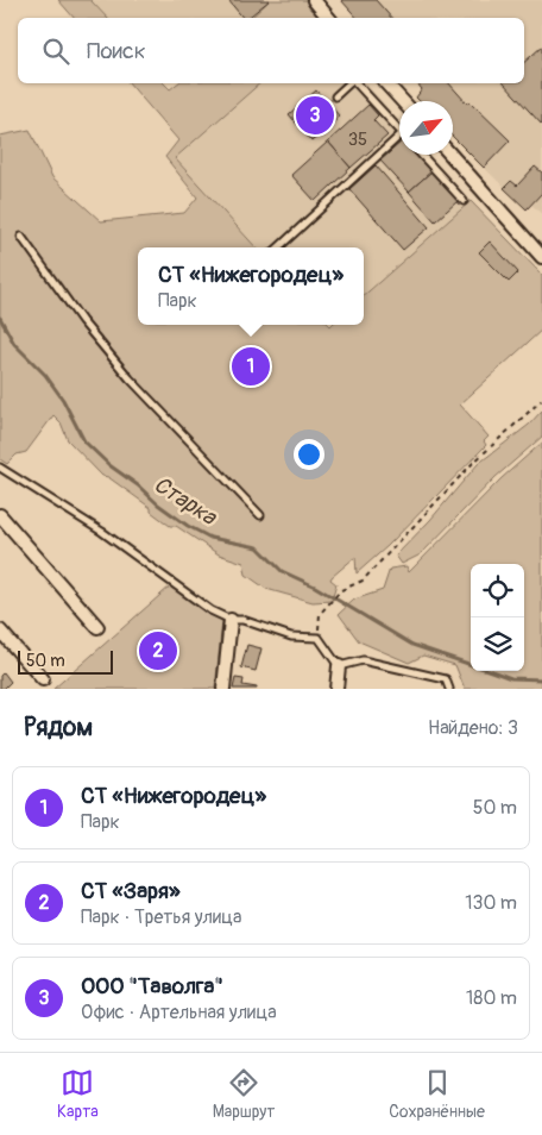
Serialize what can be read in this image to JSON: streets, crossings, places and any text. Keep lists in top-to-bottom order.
{
  "water": ["Старка"],
  "house_numbers": ["35"],
  "scale_bar": "50 m",
  "north": "top right",
  "page": {
    "search": "Поиск",
    "pins": ["3", "1", "2"],
    "popup": ["СТ «Нижегородец»", "Парк"],
    "scale": "50 m",
    "heading": ["Рядом", "Найдено: 3"],
    "list": [
      {
        "mark": "1",
        "name": "СТ «Нижегородец»",
        "note": "Парк",
        "value": "50 m"
      },
      {
        "mark": "2",
        "name": "СТ «Заря»",
        "note": "Парк · Третья улица",
        "value": "130 m"
      },
      {
        "mark": "3",
        "name": "ООО \"Таволга\"",
        "note": "Офис · Артельная улица",
        "value": "180 m"
      }
    ],
    "nav": ["Карта", "Маршрут", "Сохранённые"]
  }
}
